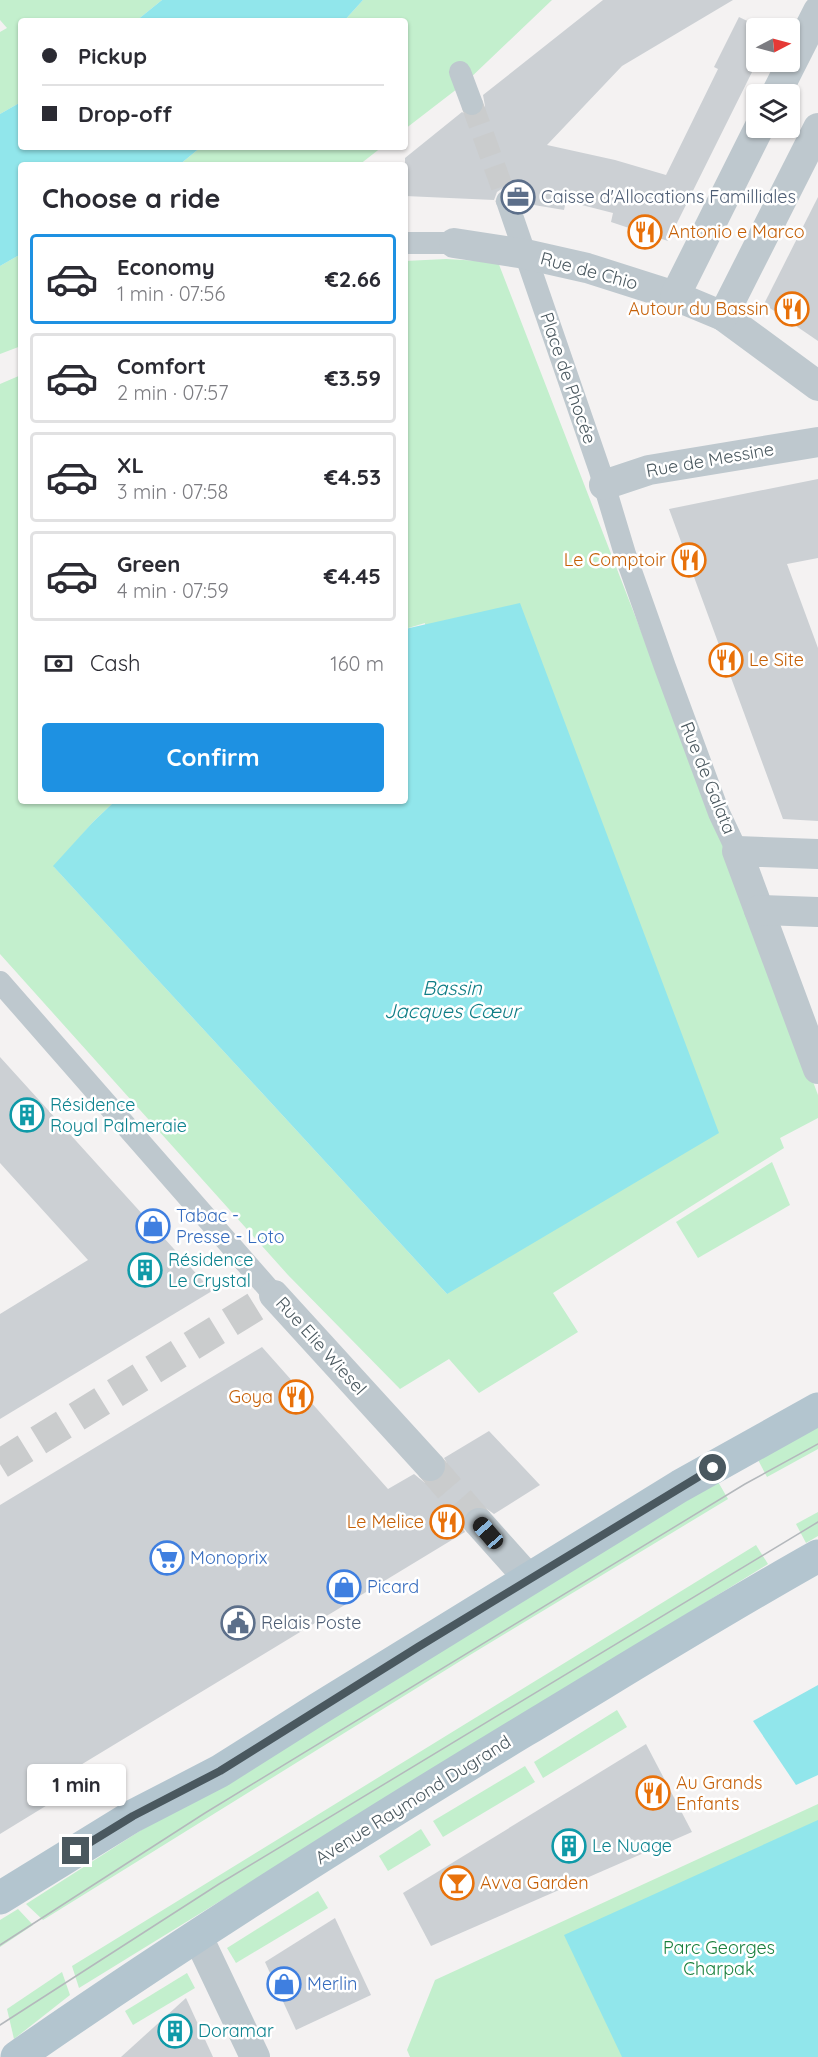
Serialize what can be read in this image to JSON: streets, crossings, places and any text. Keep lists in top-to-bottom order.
{
  "streets": {
    "main road": ["Avenue Raymond Dugrand"],
    "street": [
      "Rue de Chio",
      "Place de Phocée",
      "Rue de Messine",
      "Rue de Galata",
      "Rue Elie Wiesel"
    ]
  },
  "crossings": [
    ["Rue de Chio", "Place de Phocée"],
    ["Place de Phocée", "Rue de Messine"],
    ["Place de Phocée", "Rue de Galata"],
    ["Rue de Messine", "Rue de Galata"]
  ],
  "water": ["Bassin Jacques Cœur"],
  "parks": ["Parc Georges Charpak"],
  "places": {
    "office": ["Caisse d'Allocations Familliales"],
    "restaurant": [
      "Antonio e Marco",
      "Autour du Bassin",
      "Le Comptoir",
      "Le Site",
      "Goya",
      "Le Melice",
      "Au Grands Enfants"
    ],
    "building": [
      "Résidence Royal Palmeraie",
      "Résidence Le Crystal",
      "Le Nuage",
      "Doramar"
    ],
    "shop": ["Tabac - Presse - Loto", "Picard", "Merlin"],
    "supermarket": ["Monoprix"],
    "public building": ["Relais Poste"],
    "bar": ["Avva Garden"]
  },
  "north": "right",
  "page": {
    "banner": ["Pickup", "Drop-off"],
    "heading": "Choose a ride",
    "list": [
      {
        "name": "Economy",
        "note": "1 min · 07:56",
        "value": "€2.66"
      },
      {
        "name": "Comfort",
        "note": "2 min · 07:57",
        "value": "€3.59"
      },
      {
        "name": "XL",
        "note": "3 min · 07:58",
        "value": "€4.53"
      },
      {
        "name": "Green",
        "note": "4 min · 07:59",
        "value": "€4.45"
      }
    ],
    "pay": ["Cash", "160 m"],
    "buttons": "Confirm",
    "bubble": "1 min"
  }
}
